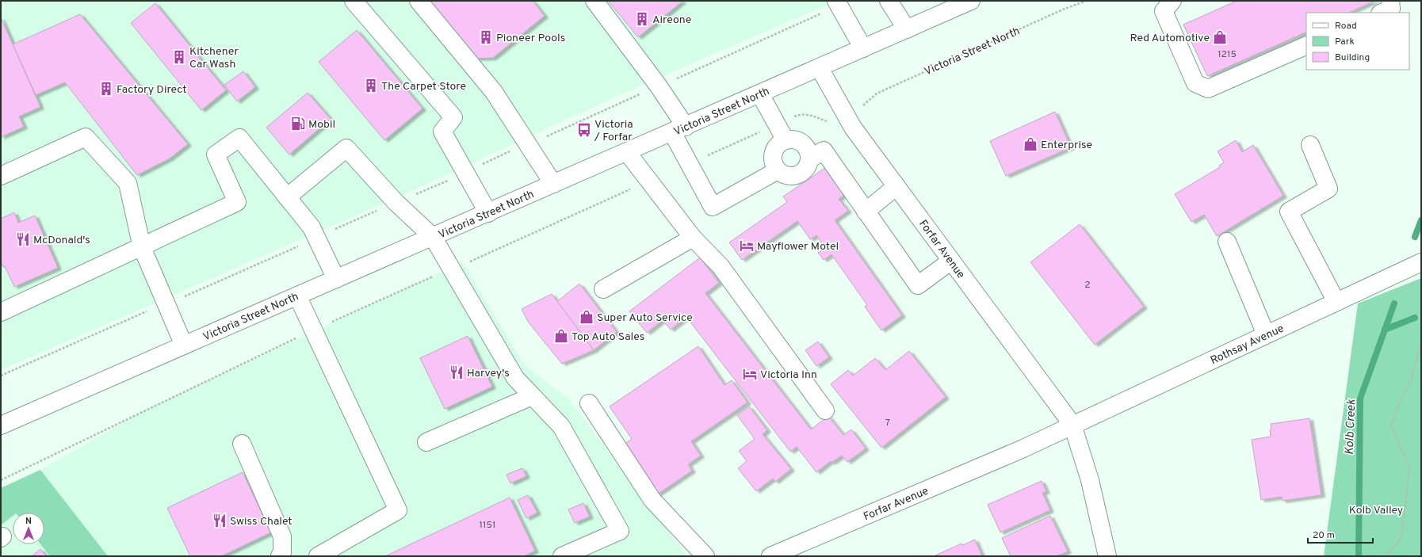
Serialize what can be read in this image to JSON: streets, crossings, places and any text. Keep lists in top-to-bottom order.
{
  "streets": {
    "street": ["Victoria Street North", "Forfar Avenue", "Rothsay Avenue"]
  },
  "crossings": [
    ["Victoria Street North", "Forfar Avenue"],
    ["Forfar Avenue", "Rothsay Avenue"]
  ],
  "water": ["Kolb Creek"],
  "parks": ["Kolb Valley"],
  "places": {
    "building": [
      "Aireone",
      "Pioneer Pools",
      "Kitchener Car Wash",
      "The Carpet Store",
      "Factory Direct"
    ],
    "shop": [
      "Red Automotive",
      "Enterprise",
      "Super Auto Service",
      "Top Auto Sales"
    ],
    "fuel station": ["Mobil"],
    "bus stop": ["Victoria / Forfar"],
    "restaurant": ["McDonald's", "Harvey's", "Swiss Chalet"],
    "hotel": ["Mayflower Motel", "Victoria Inn"]
  },
  "house_numbers": [
    "1215",
    "2",
    "7",
    "1151"
  ],
  "legend": ["Road", "Park", "Building"],
  "scale_bar": "20 m",
  "north": "top"
}
